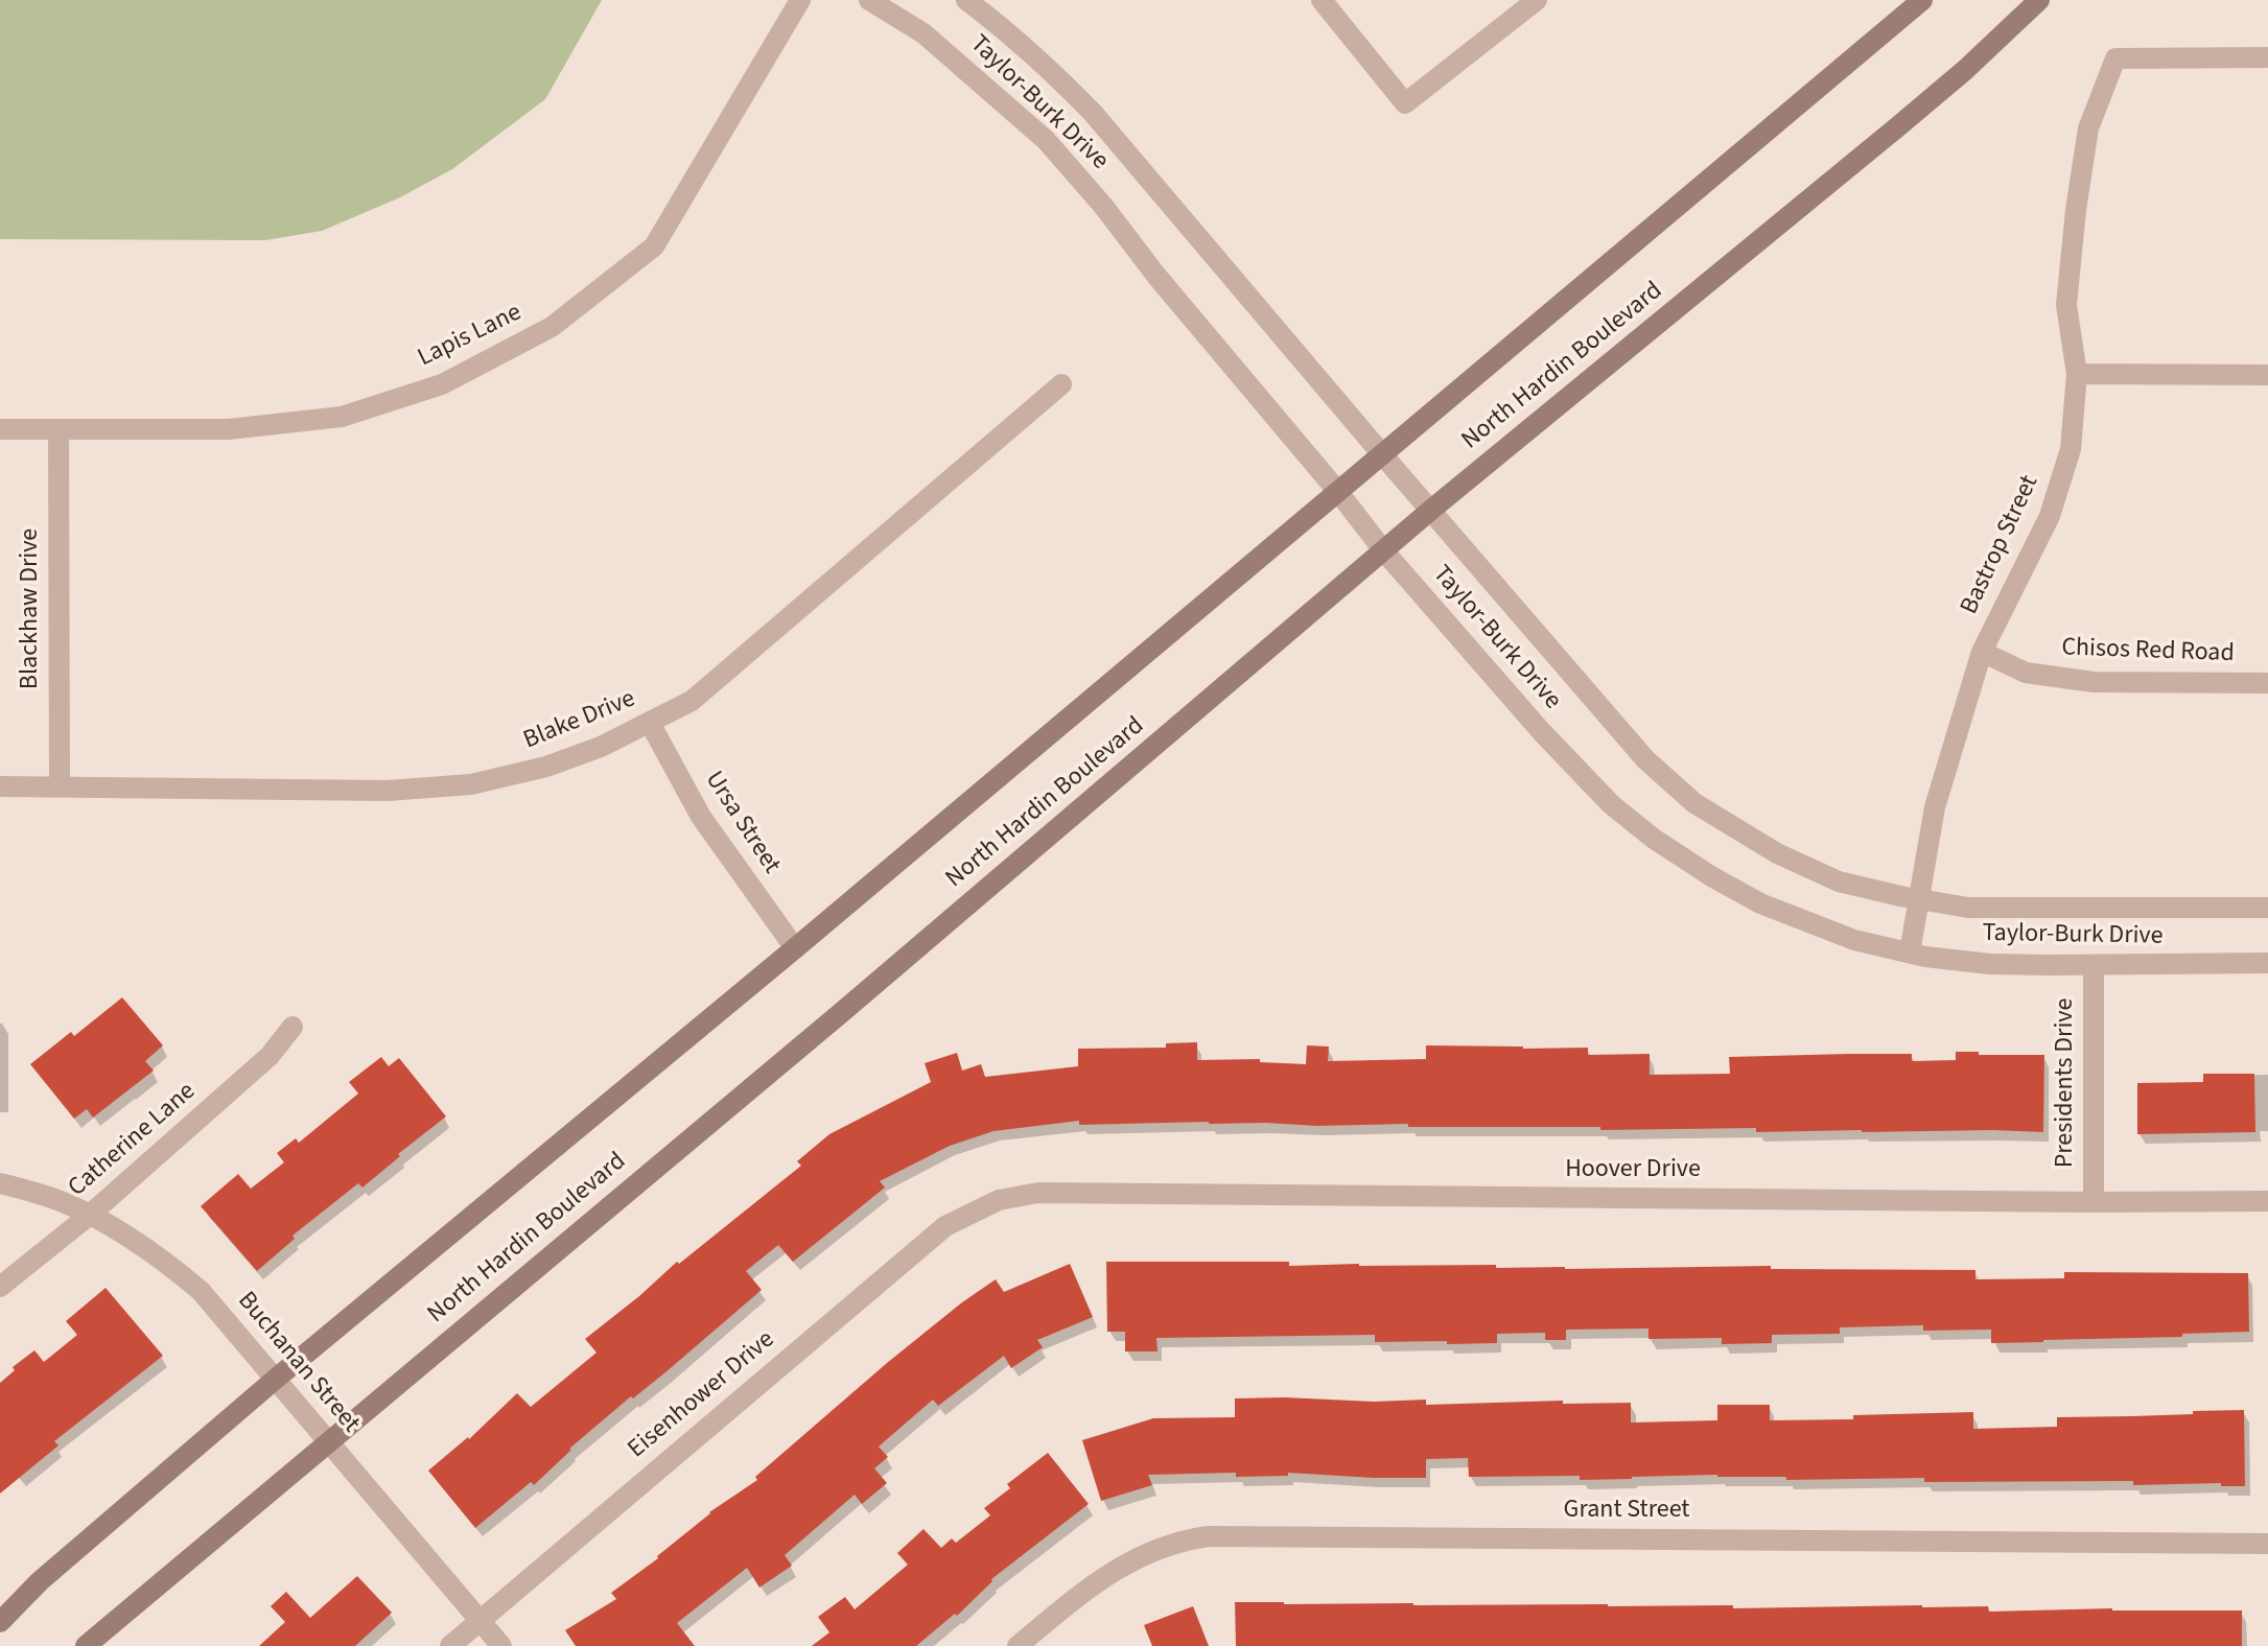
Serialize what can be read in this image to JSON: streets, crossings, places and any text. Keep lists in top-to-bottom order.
{
  "streets": {
    "main road": ["North Hardin Boulevard"],
    "street": [
      "Taylor-Burk Drive",
      "Lapis Lane",
      "Bastrop Street",
      "Blackhaw Drive",
      "Chisos Red Road",
      "Blake Drive",
      "Ursa Street",
      "Presidents Drive",
      "Catherine Lane",
      "Hoover Drive",
      "Buchanan Street",
      "Eisenhower Drive",
      "Grant Street"
    ]
  },
  "crossings": [
    ["Taylor-Burk Drive", "North Hardin Boulevard"],
    ["Taylor-Burk Drive", "Bastrop Street"],
    ["Taylor-Burk Drive", "Presidents Drive"],
    ["Lapis Lane", "Blackhaw Drive"],
    ["North Hardin Boulevard", "Ursa Street"],
    ["North Hardin Boulevard", "Buchanan Street"],
    ["Bastrop Street", "Chisos Red Road"],
    ["Blackhaw Drive", "Blake Drive"],
    ["Blake Drive", "Ursa Street"],
    ["Presidents Drive", "Hoover Drive"],
    ["Catherine Lane", "Buchanan Street"],
    ["Hoover Drive", "Eisenhower Drive"],
    ["Buchanan Street", "Eisenhower Drive"]
  ]
}
